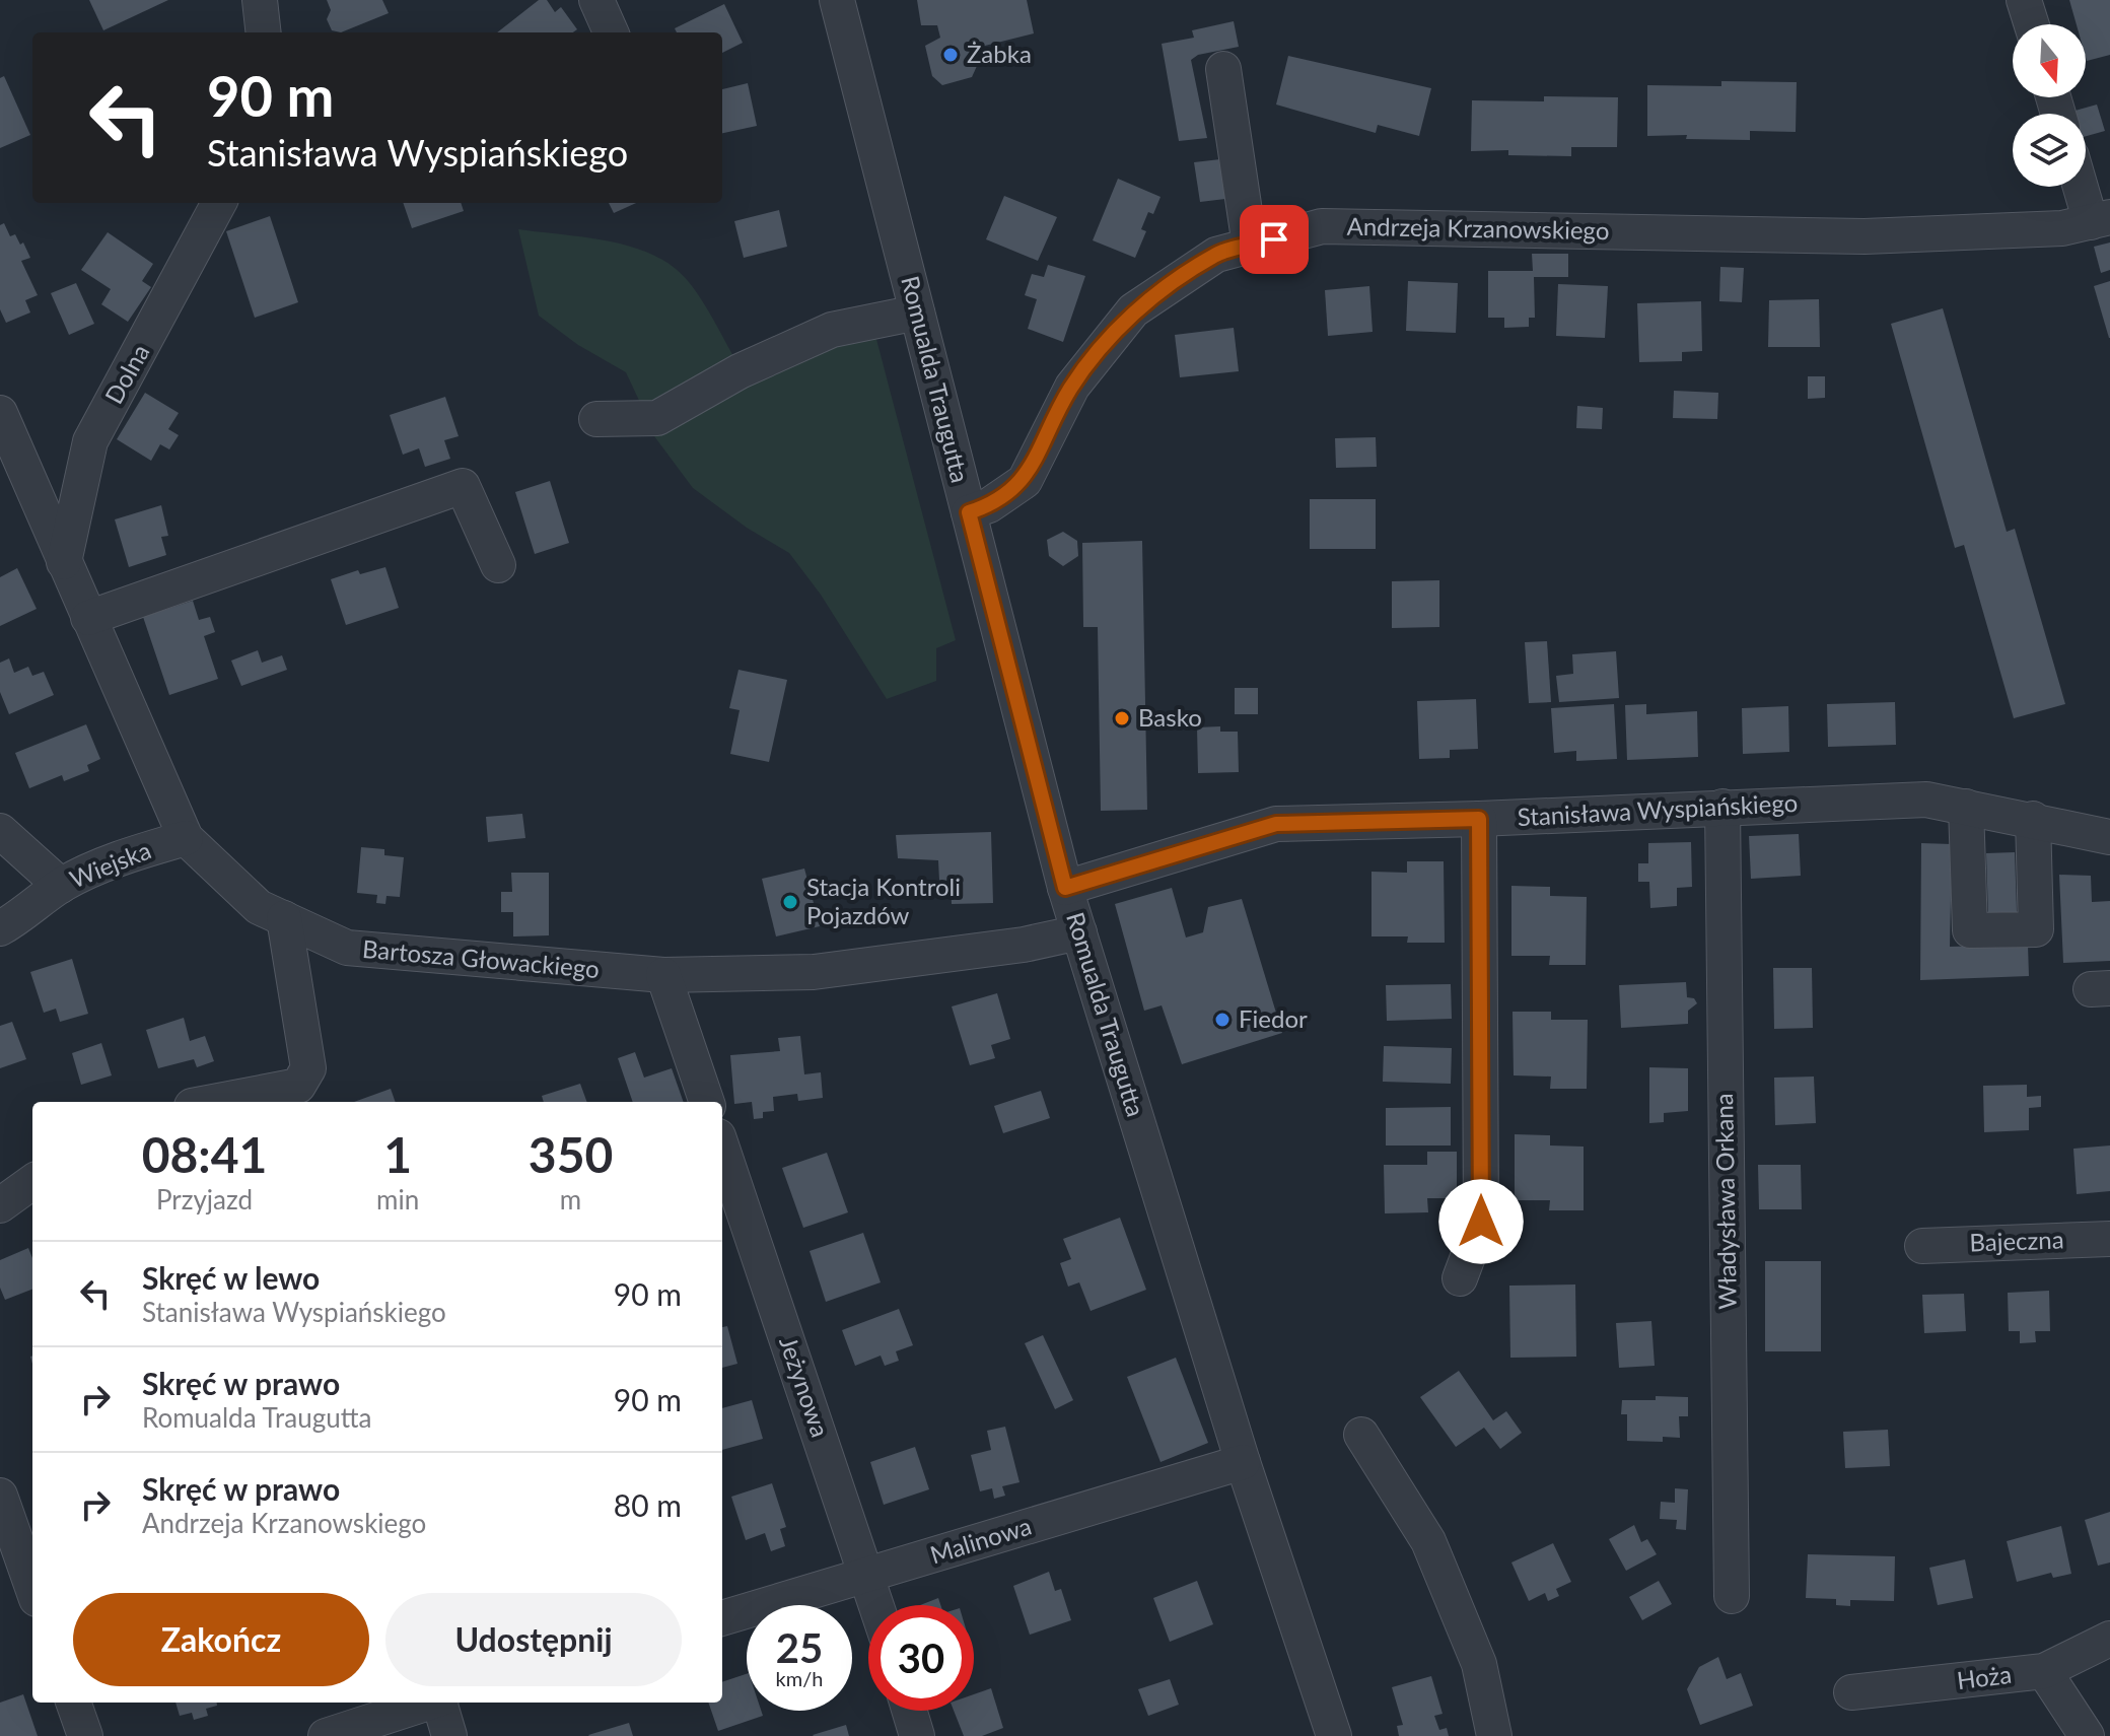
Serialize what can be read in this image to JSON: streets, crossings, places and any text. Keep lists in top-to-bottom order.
{
  "streets": {
    "street": [
      "Andrzeja Krzanowskiego",
      "Dolna",
      "Romualda Traugutta",
      "Stanisława Wyspiańskiego",
      "Wiejska",
      "Bartosza Głowackiego",
      "Władysława Orkana",
      "Bajeczna",
      "Jeżynowa",
      "Malinowa",
      "Hoża"
    ]
  },
  "crossings": [
    ["Andrzeja Krzanowskiego", "Romualda Traugutta"],
    ["Dolna", "Bartosza Głowackiego"],
    ["Romualda Traugutta", "Stanisława Wyspiańskiego"],
    ["Romualda Traugutta", "Bartosza Głowackiego"],
    ["Romualda Traugutta", "Malinowa"],
    ["Stanisława Wyspiańskiego", "Władysława Orkana"],
    ["Wiejska", "Bartosza Głowackiego"],
    ["Jeżynowa", "Malinowa"]
  ],
  "places": [
    "Żabka",
    "Basko",
    "Stacja Kontroli Pojazdów",
    "Fiedor"
  ],
  "north": "bottom",
  "page": {
    "turn": ["90 m", "Stanisława Wyspiańskiego"],
    "eta": [
      "08:41",
      "Przyjazd",
      "1",
      "min",
      "350",
      "m"
    ],
    "list": [
      {
        "name": "Skręć w lewo",
        "note": "Stanisława Wyspiańskiego",
        "value": "90 m"
      },
      {
        "name": "Skręć w prawo",
        "note": "Romualda Traugutta",
        "value": "90 m"
      },
      {
        "name": "Skręć w prawo",
        "note": "Andrzeja Krzanowskiego",
        "value": "80 m"
      }
    ],
    "buttons": ["Zakończ", "Udostępnij"],
    "speed": "25 km/h",
    "limit": "30"
  }
}
